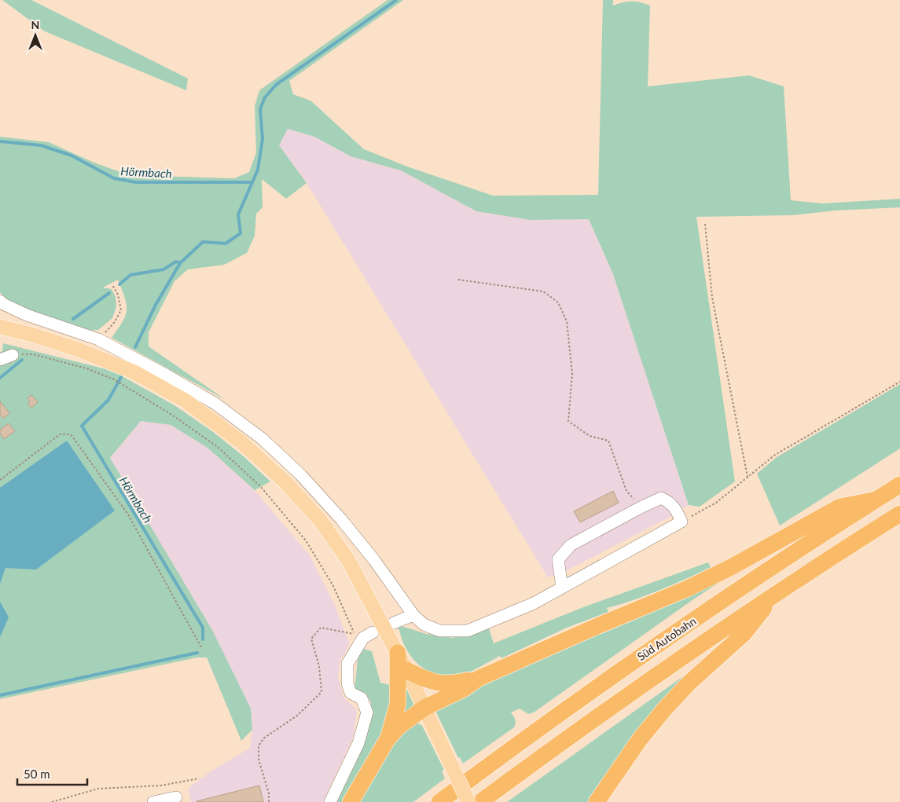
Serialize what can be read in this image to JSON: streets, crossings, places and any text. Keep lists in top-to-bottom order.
{
  "streets": {
    "highway": ["Süd Autobahn"]
  },
  "water": ["Hörmbach"],
  "scale_bar": "50 m",
  "north": "top"
}
